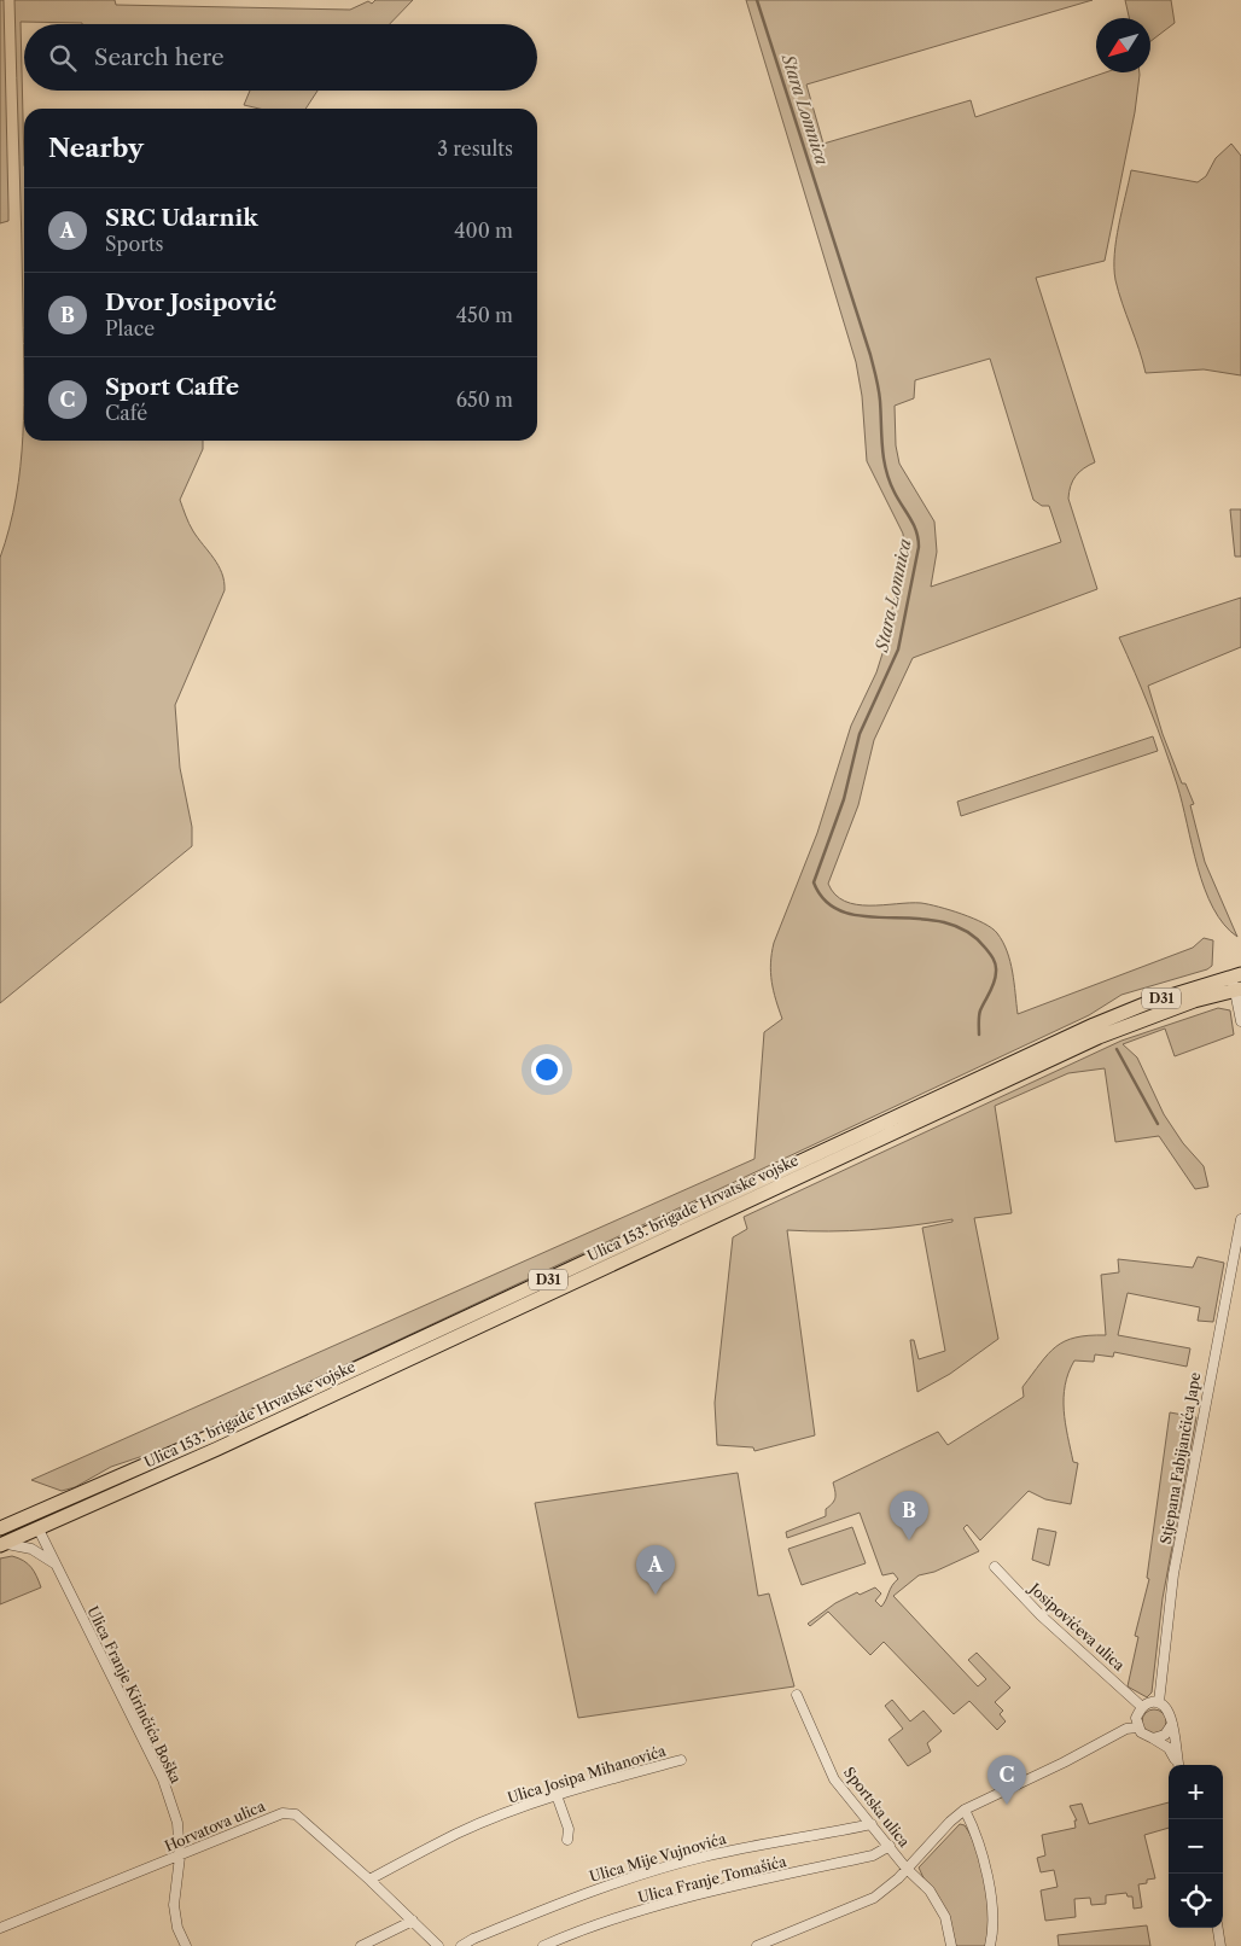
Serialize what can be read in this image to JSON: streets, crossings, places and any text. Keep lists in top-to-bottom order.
{
  "streets": {
    "main road": ["D31", "Ulica 153. brigade Hrvatske vojske"],
    "street": [
      "Stjepana Fabijančića Jape",
      "Josipovićeva ulica",
      "Ulica Franje Kirinčića Boška",
      "Ulica Josipa Mihanovića",
      "Sportska ulica",
      "Horvatova ulica",
      "Ulica Mije Vujnovića",
      "Ulica Franje Tomašića"
    ]
  },
  "crossings": [
    ["Ulica 153. brigade Hrvatske vojske", "Ulica Franje Kirinčića Boška"],
    ["Stjepana Fabijančića Jape", "Josipovićeva ulica"],
    ["Ulica Franje Kirinčića Boška", "Horvatova ulica"],
    ["Ulica Josipa Mihanovića", "Horvatova ulica"],
    ["Sportska ulica", "Ulica Mije Vujnovića"],
    ["Sportska ulica", "Ulica Franje Tomašića"]
  ],
  "water": ["Stara Lomnica"],
  "north": "bottom left",
  "page": {
    "search": "Search here",
    "heading": ["Nearby", "3 results"],
    "list": [
      {
        "mark": "A",
        "name": "SRC Udarnik",
        "note": "Sports",
        "value": "400 m"
      },
      {
        "mark": "B",
        "name": "Dvor Josipović",
        "note": "Place",
        "value": "450 m"
      },
      {
        "mark": "C",
        "name": "Sport Caffe",
        "note": "Café",
        "value": "650 m"
      }
    ],
    "pins": ["B", "A", "C"],
    "map_buttons": ["+", "−"]
  }
}
